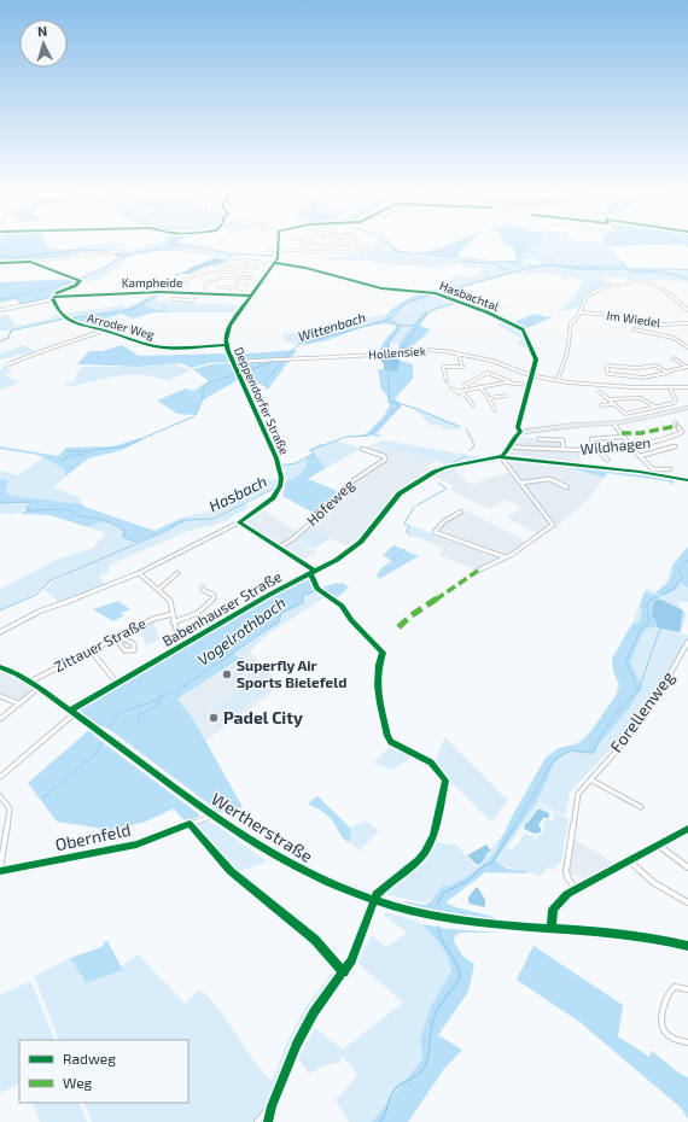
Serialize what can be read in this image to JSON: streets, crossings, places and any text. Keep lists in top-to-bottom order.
{
  "streets": {
    "main road": ["Babenhauser Straße", "Wertherstraße"],
    "street": [
      "Kampheide",
      "Hasbachtal",
      "Im Wiedel",
      "Arroder Weg",
      "Hollensiek",
      "Deppendorfer Straße",
      "Wildhagen",
      "Höfeweg",
      "Zittauer Straße",
      "Forellenweg",
      "Obernfeld"
    ]
  },
  "crossings": [
    ["Kampheide", "Arroder Weg"],
    ["Kampheide", "Deppendorfer Straße"],
    ["Hasbachtal", "Hollensiek"],
    ["Hasbachtal", "Deppendorfer Straße"],
    ["Arroder Weg", "Deppendorfer Straße"],
    ["Hollensiek", "Deppendorfer Straße"],
    ["Babenhauser Straße", "Wertherstraße"],
    ["Zittauer Straße", "Wertherstraße"],
    ["Wertherstraße", "Obernfeld"]
  ],
  "water": ["Wittenbach", "Hasbach", "Vogelrothbach"],
  "places": ["Superfly Air Sports Bielefeld", "Padel City"],
  "legend": ["Radweg", "Weg"],
  "north": "top"
}
